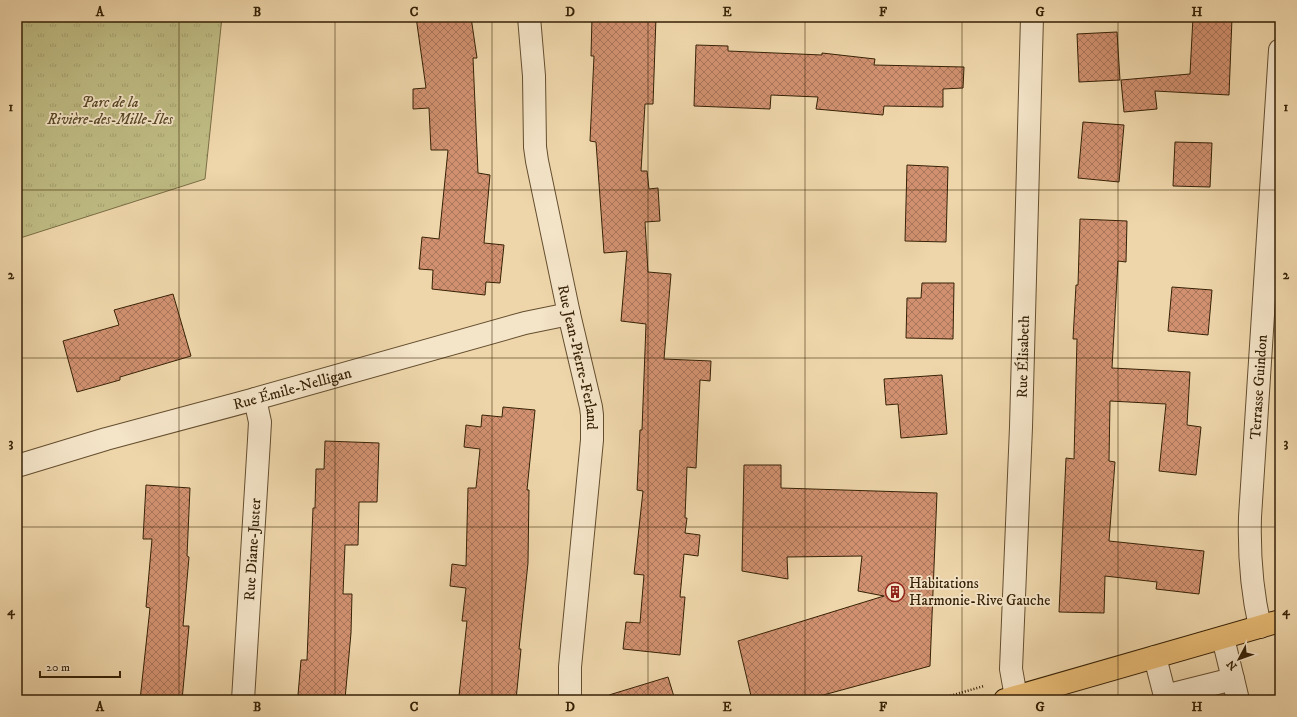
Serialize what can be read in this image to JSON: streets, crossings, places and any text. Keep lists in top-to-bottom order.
{
  "streets": {
    "street": [
      "Rue Élisabeth",
      "Rue Jean-Pierre-Ferland",
      "Terrasse Guindon",
      "Rue Émile-Nelligan",
      "Rue Diane-Juster"
    ]
  },
  "crossings": [
    ["Rue Jean-Pierre-Ferland", "Rue Émile-Nelligan"],
    ["Rue Émile-Nelligan", "Rue Diane-Juster"]
  ],
  "parks": ["Parc de la Rivière-des-Mille-Îles"],
  "places": {
    "building": ["Habitations Harmonie-Rive Gauche"]
  },
  "scale_bar": "20 m",
  "north": "bottom left",
  "grid": {
    "columns": [
      "A",
      "B",
      "C",
      "D",
      "E",
      "F",
      "G",
      "H"
    ],
    "rows": [
      "1",
      "2",
      "3",
      "4"
    ]
  }
}
